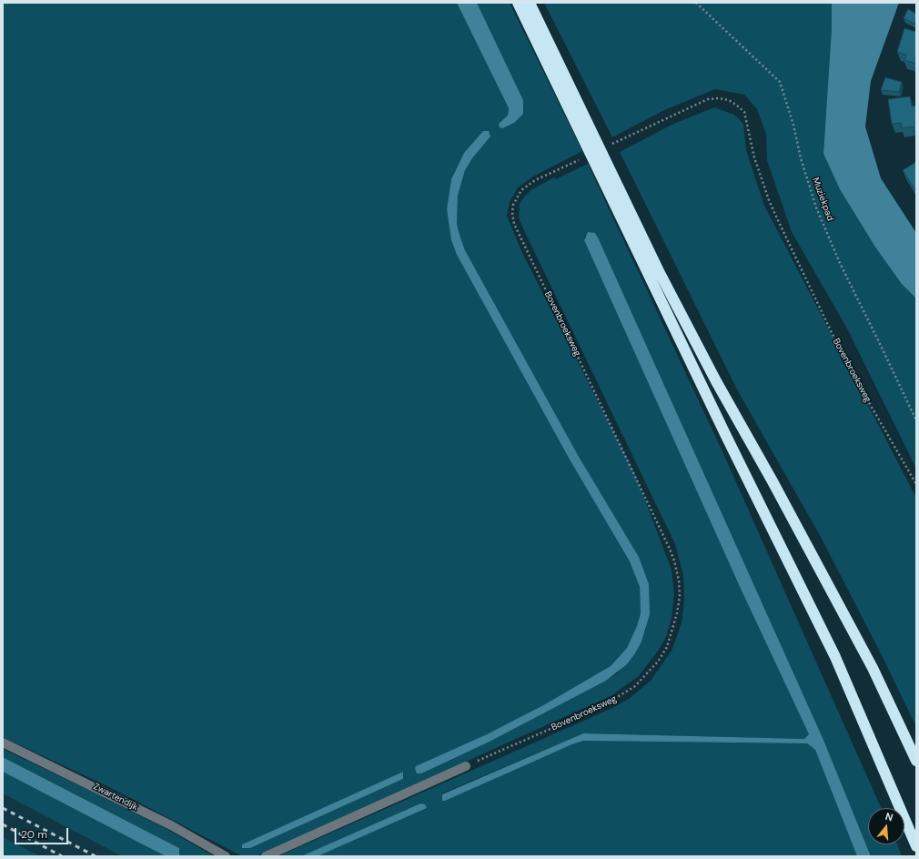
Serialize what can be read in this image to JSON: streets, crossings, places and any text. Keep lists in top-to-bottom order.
{
  "streets": {
    "street": ["Zwartendijk"],
    "path": ["Muziekpad", "Bovenbroeksweg"]
  },
  "scale_bar": "20 m",
  "north": "top"
}
